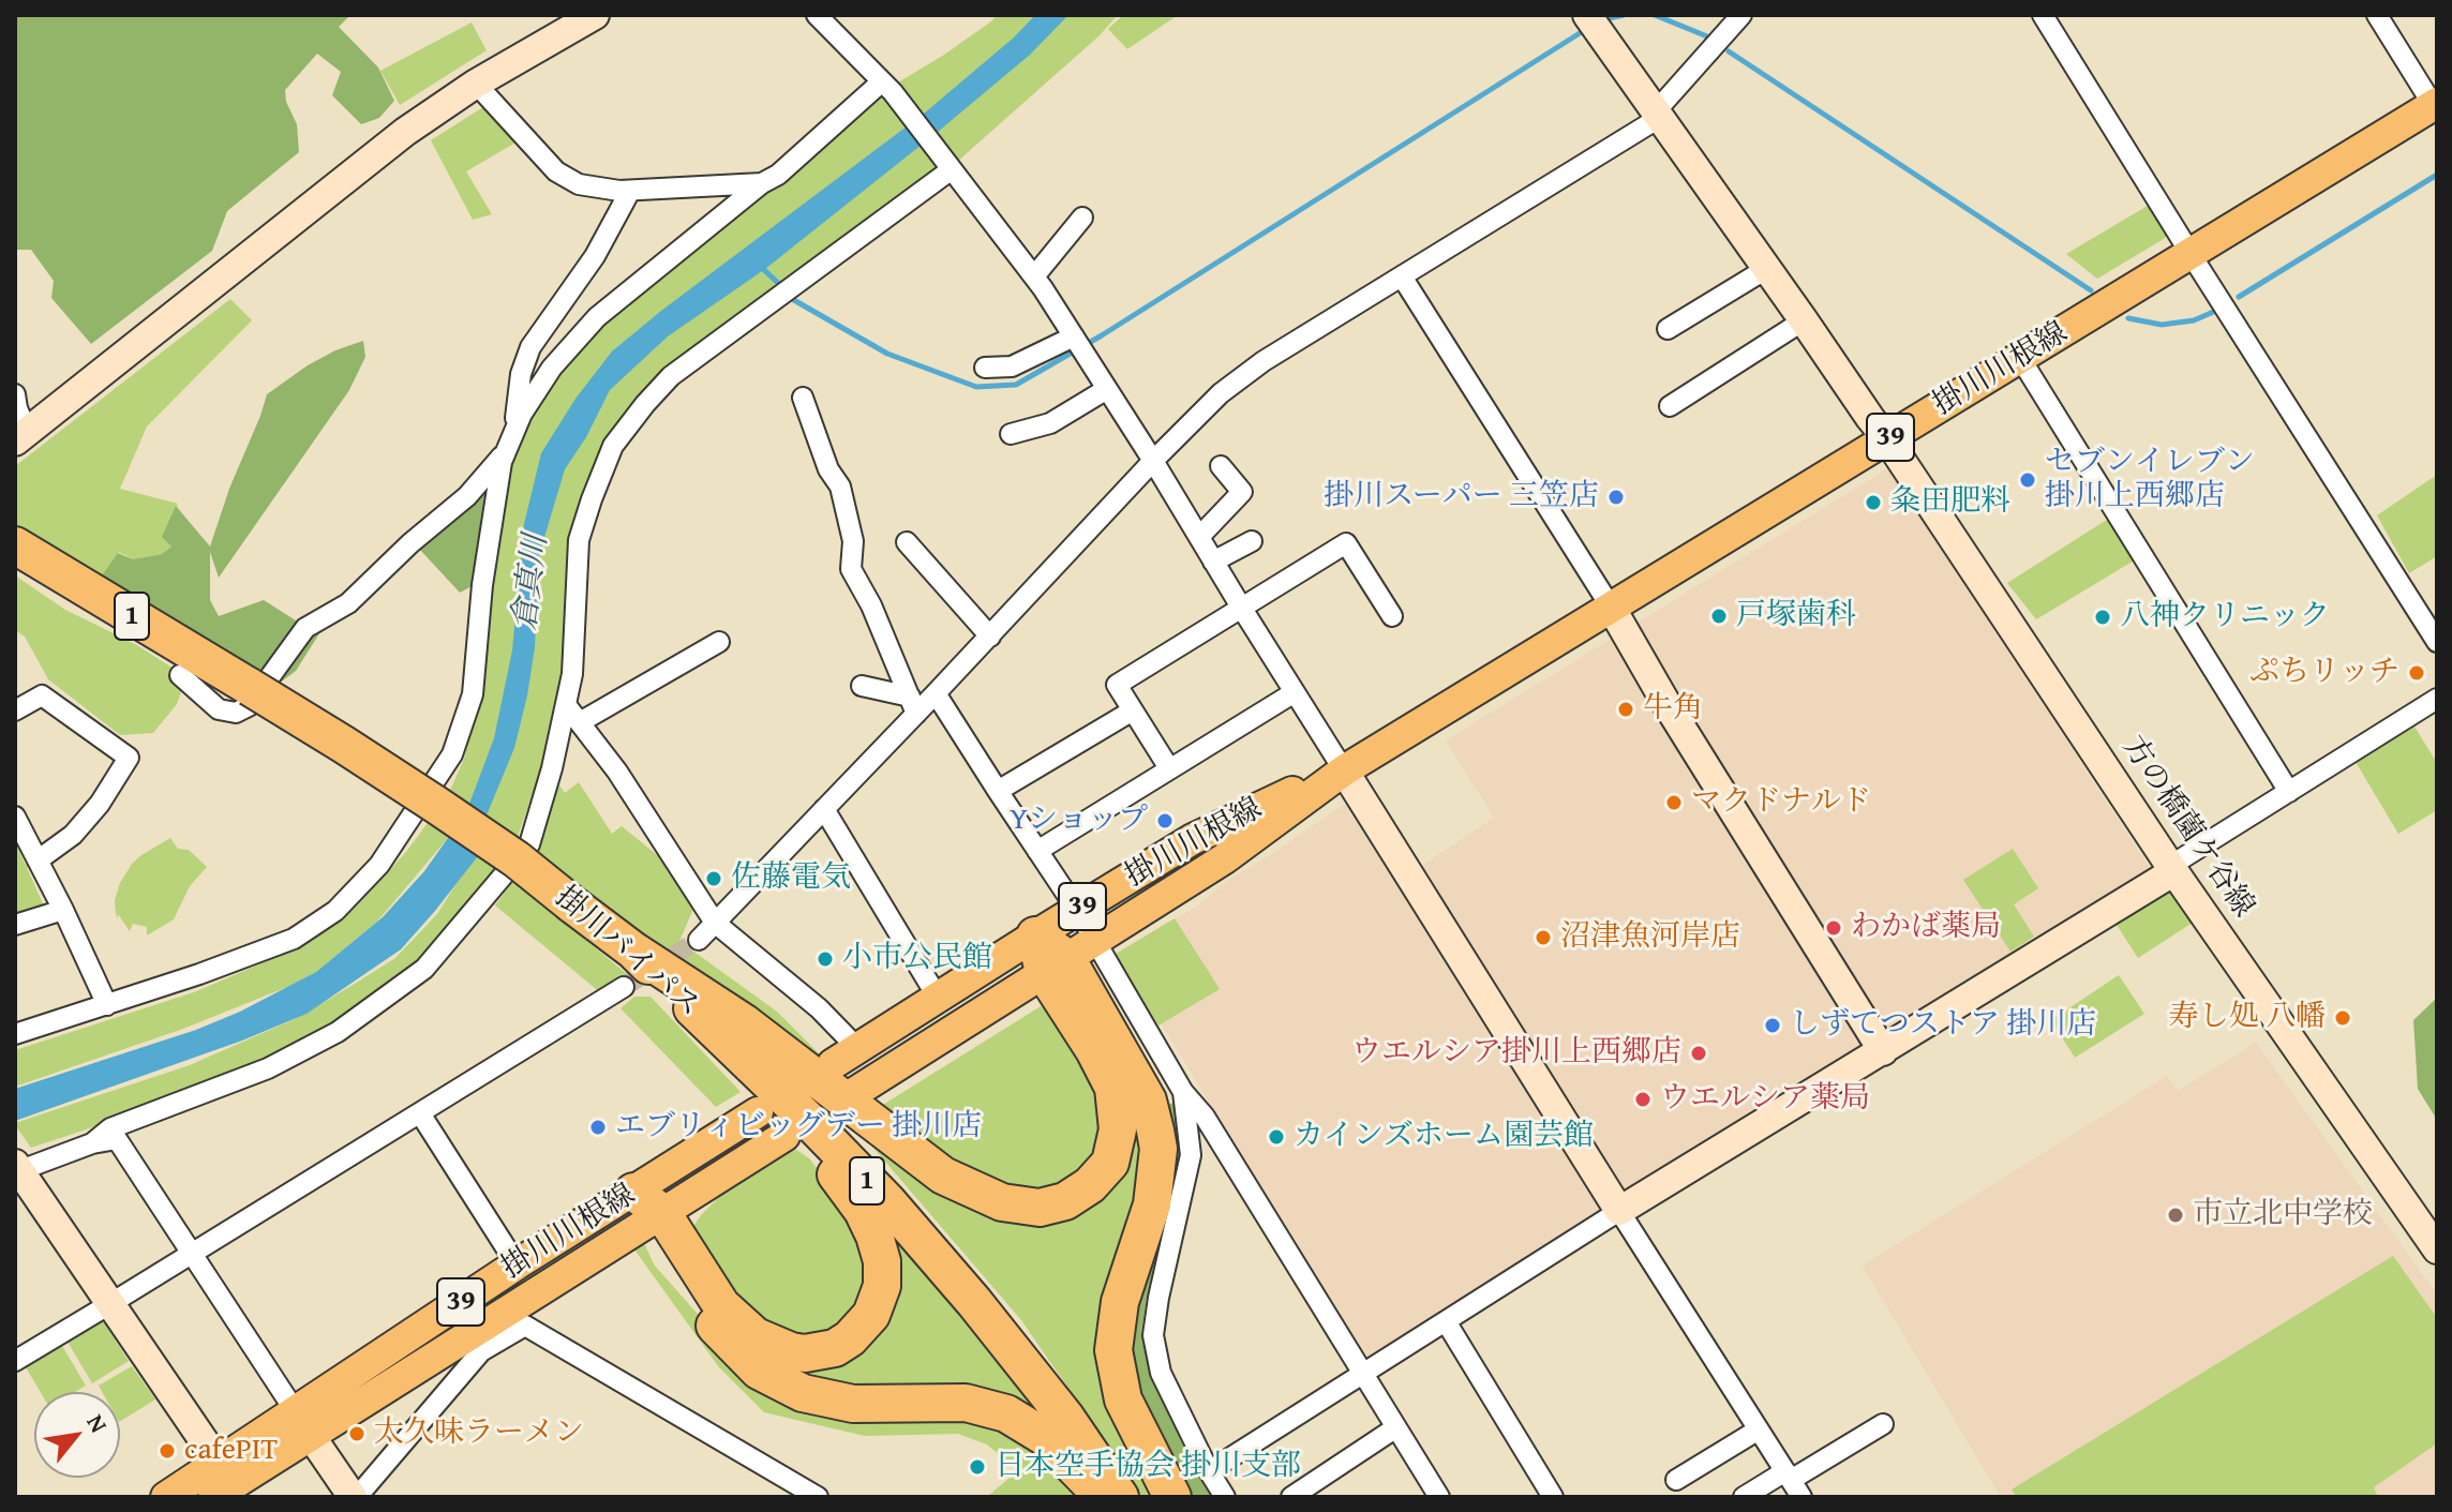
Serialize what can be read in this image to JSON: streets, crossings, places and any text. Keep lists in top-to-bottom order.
{
  "streets": {
    "highway": ["1", "掛川バイパス"],
    "main road": ["掛川川根線", "39"],
    "street": ["方の橋薗ケ谷線"]
  },
  "crossings": [
    ["掛川川根線", "方の橋薗ケ谷線"]
  ],
  "water": ["倉真川"],
  "places": [
    "セブンイレブン 掛川上西郷店",
    "掛川スーパー 三笠店",
    "粂田肥料",
    "戸塚歯科",
    "八神クリニック",
    "ぷちリッチ",
    "牛角",
    "マクドナルド",
    "Yショップ",
    "佐藤電気",
    "わかば薬局",
    "沼津魚河岸店",
    "小市公民館",
    "寿し処 八幡",
    "しずてつストア 掛川店",
    "ウエルシア掛川上西郷店",
    "ウエルシア薬局",
    "エブリィビッグデー 掛川店",
    "カインズホーム園芸館",
    "市立北中学校",
    "太久味ラーメン",
    "cafePIT",
    "日本空手協会 掛川支部"
  ],
  "north": "top right"
}
